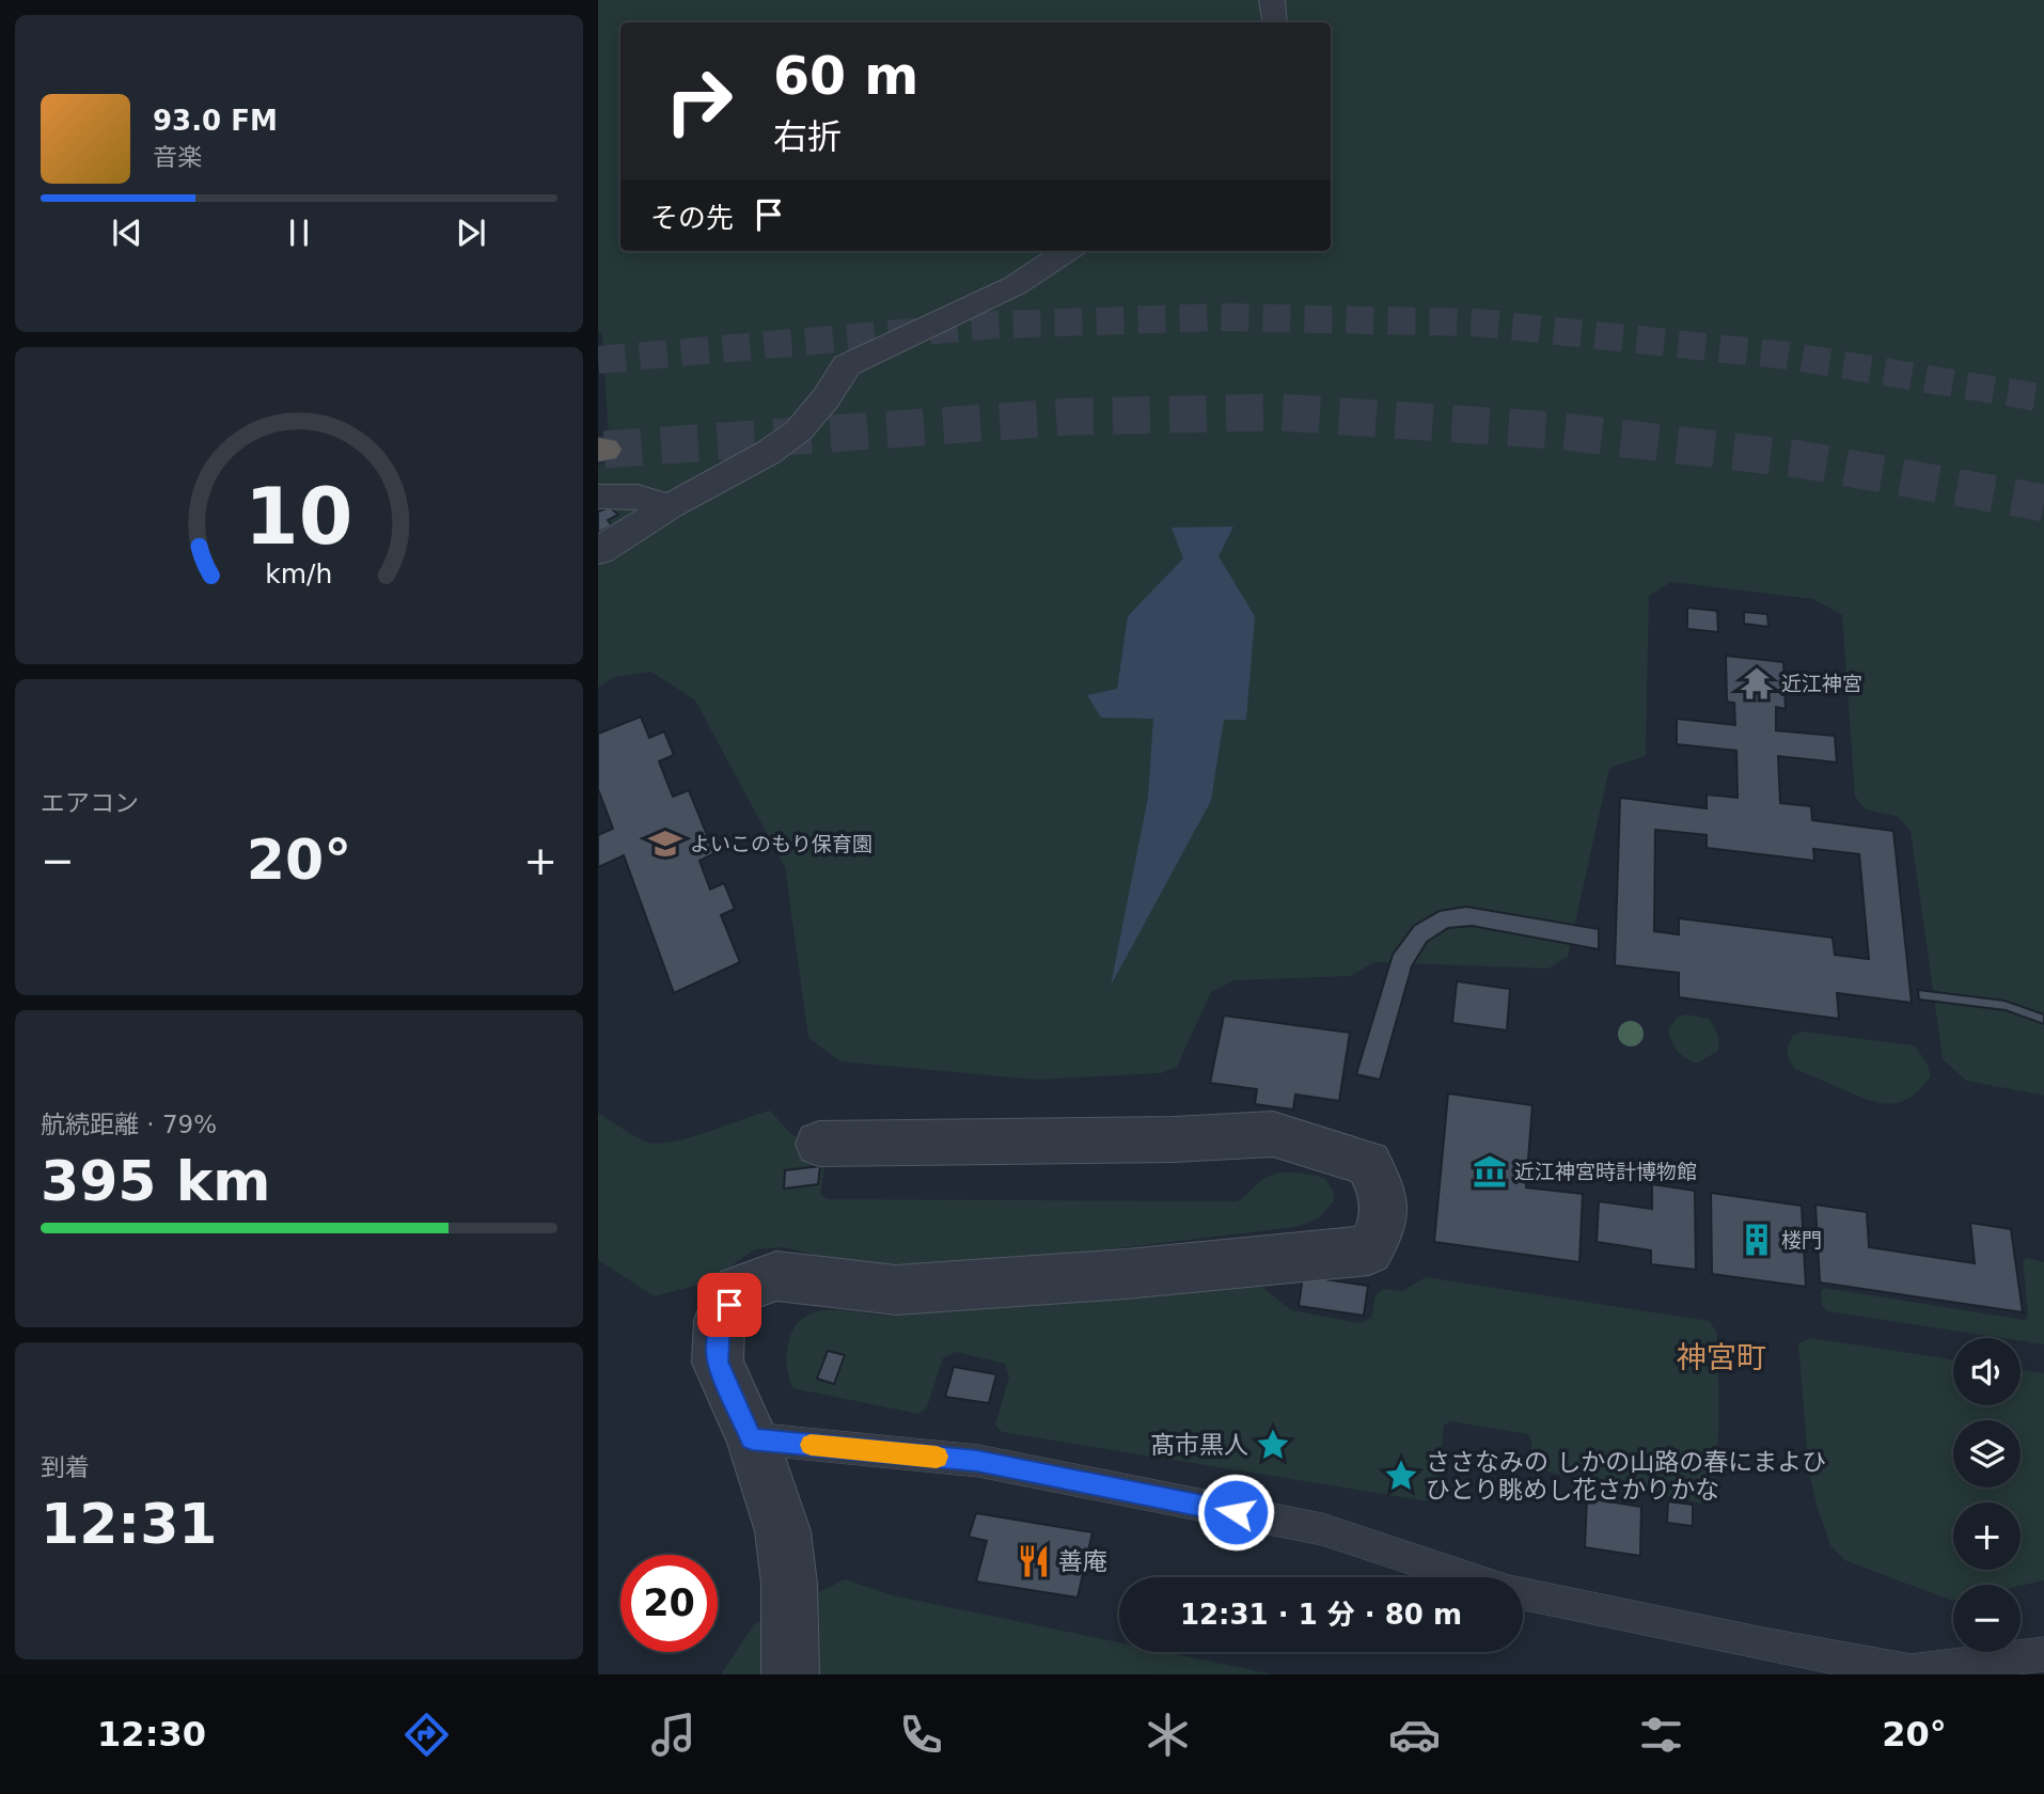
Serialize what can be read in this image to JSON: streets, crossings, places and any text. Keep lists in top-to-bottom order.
{
  "districts": ["神宮町"],
  "places": {
    "temple": ["近江神宮"],
    "school or university": ["よいこのもり保育園"],
    "museum": ["近江神宮時計博物館"],
    "building": ["楼門"],
    "place": ["髙市黒人", "ささなみの しかの山路の春にまよひ ひとり眺めし花さかりかな"],
    "restaurant": ["善庵"]
  },
  "page": {
    "turn": ["60 m", "右折"],
    "song": ["93.0 FM", "音楽"],
    "then": "その先",
    "tile": [
      "エアコン",
      ["航続距離 · 79%", "395 km"],
      ["到着", "12:31"]
    ],
    "heat": ["−", "20°", "+"],
    "map_buttons": ["+", "−"],
    "limit": "20",
    "trip": "12:31 · 1 分 · 80 m",
    "tabs": ["12:30", "20°"],
    "gauge": ["10", "km/h"]
  }
}
